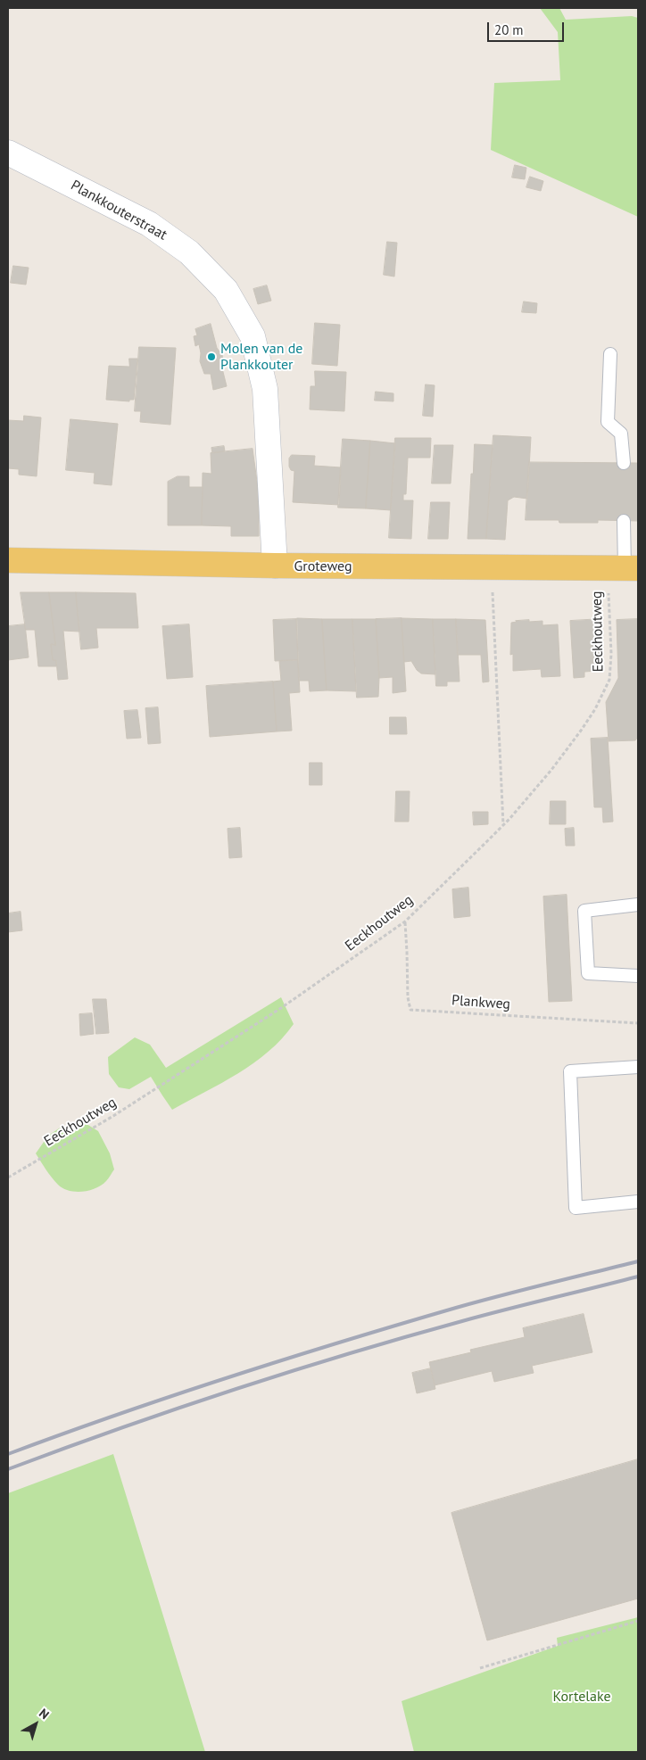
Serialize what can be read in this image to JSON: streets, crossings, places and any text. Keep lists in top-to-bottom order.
{
  "streets": {
    "main road": ["Groteweg"],
    "street": ["Plankkouterstraat"],
    "path": ["Eeckhoutweg", "Plankweg"]
  },
  "crossings": [
    ["Plankkouterstraat", "Groteweg"],
    ["Groteweg", "Eeckhoutweg"],
    ["Eeckhoutweg", "Plankweg"]
  ],
  "parks": ["Kortelake"],
  "places": ["Molen van de Plankkouter"],
  "scale_bar": "20 m",
  "north": "top right"
}
